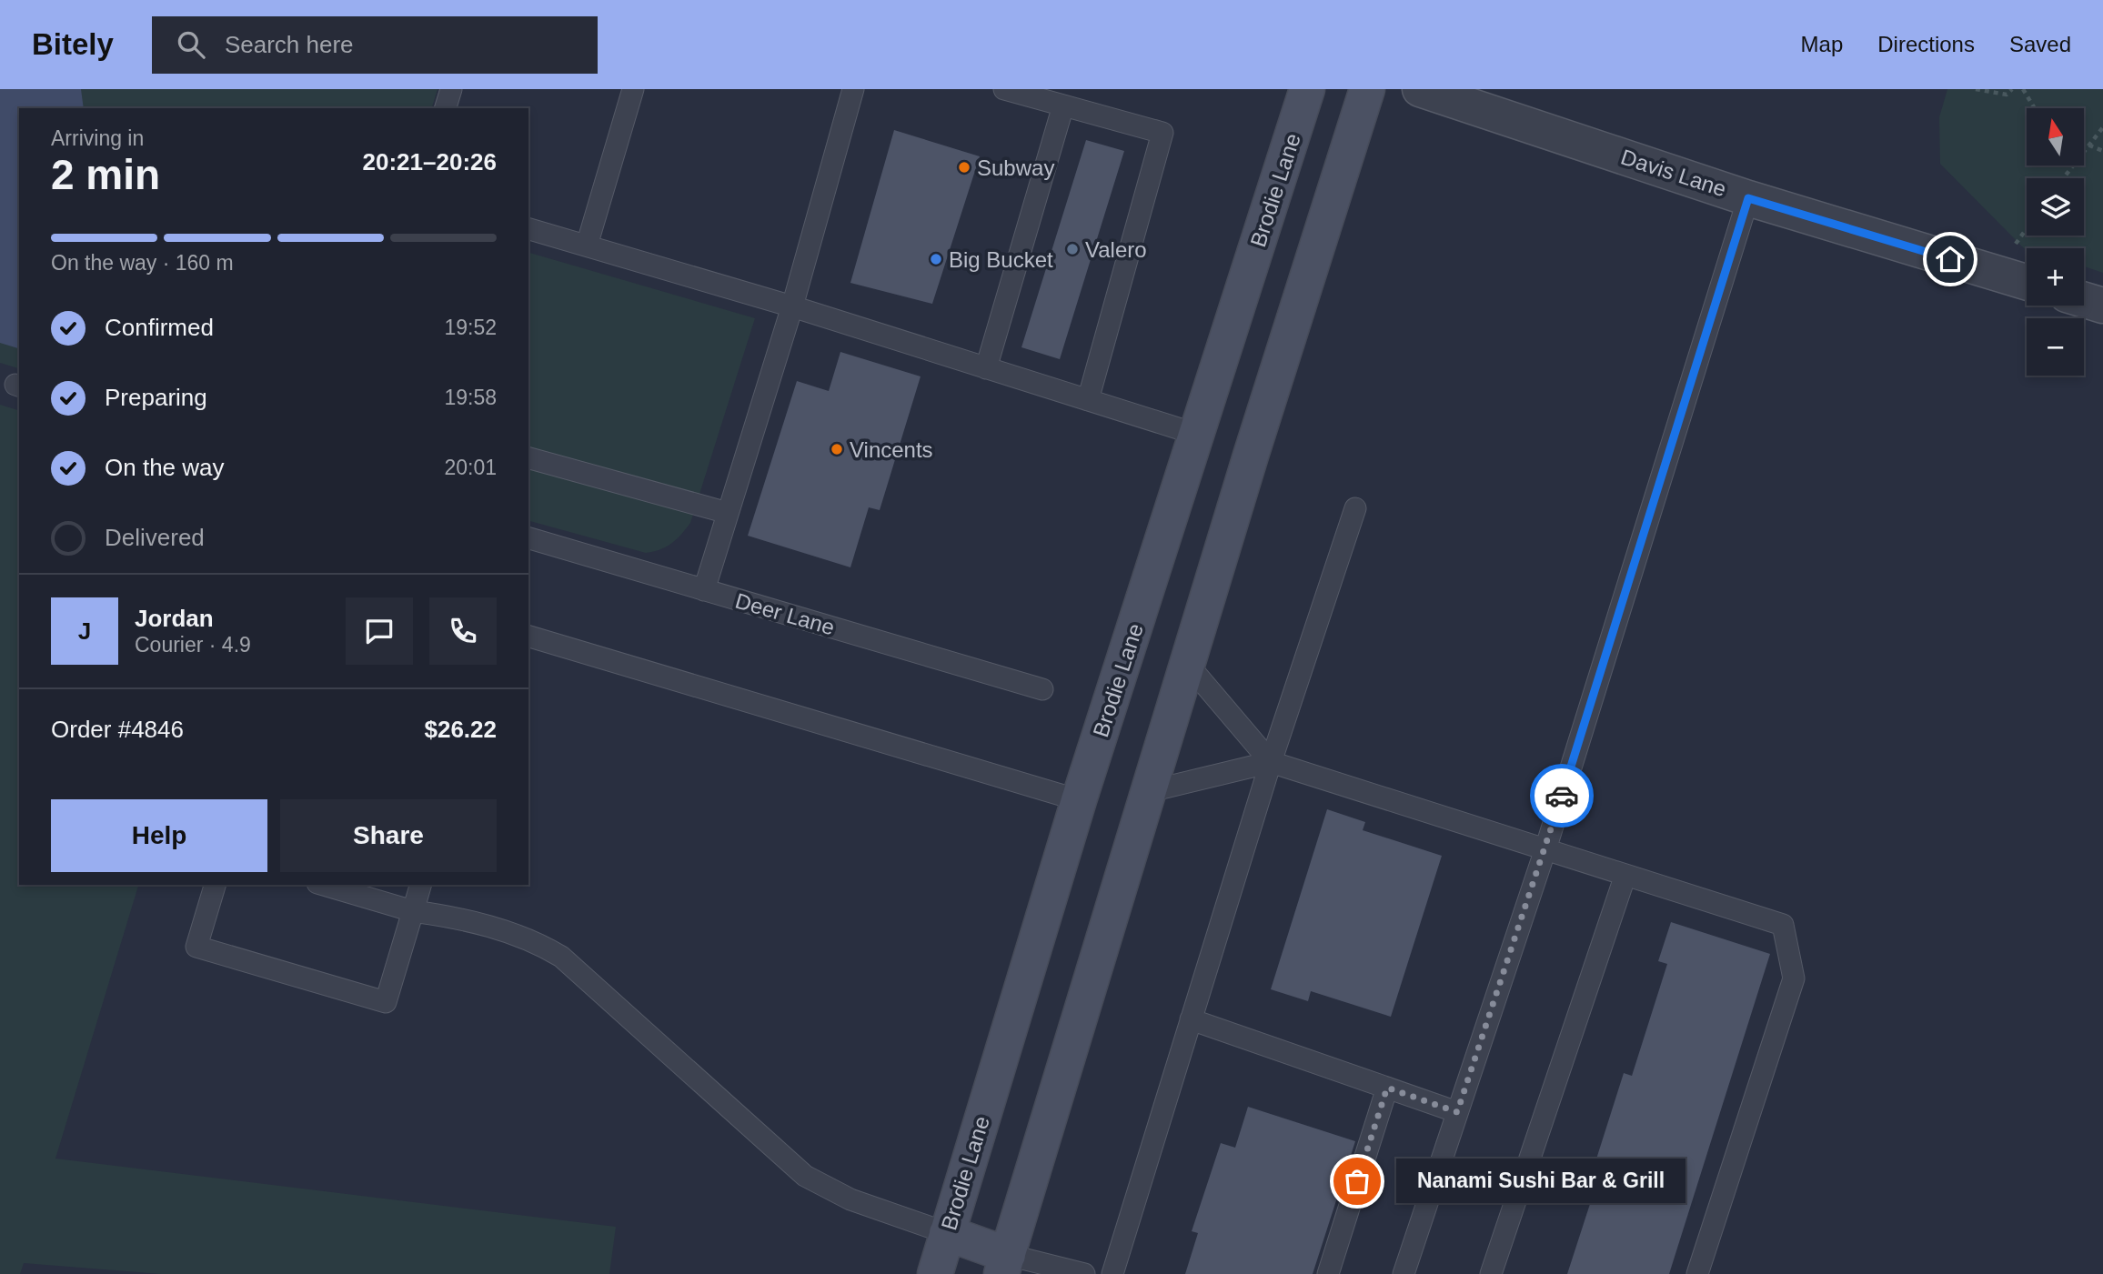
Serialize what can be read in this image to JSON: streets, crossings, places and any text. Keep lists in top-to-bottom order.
{
  "streets": {
    "main road": ["Brodie Lane"],
    "street": ["Davis Lane"],
    "lane": ["Deer Lane"]
  },
  "places": [
    "Subway",
    "Valero",
    "Big Bucket",
    "Vincents",
    "Nanami Sushi Bar & Grill"
  ],
  "north": "top",
  "page": {
    "header": "Bitely",
    "search": "Search here",
    "nav": ["Map", "Directions", "Saved"],
    "map_buttons": ["+", "−"],
    "heading": ["2 min", "Arriving in", "20:21–20:26"],
    "panel": [
      "Jordan",
      "Courier · 4.9",
      "Order #4846",
      "$26.22"
    ],
    "bar": "On the way · 160 m",
    "list": [
      ["Confirmed", "19:52"],
      ["Preparing", "19:58"],
      ["On the way", "20:01"],
      "Delivered"
    ],
    "round": "J",
    "buttons": ["Help", "Share"],
    "bubble": "Nanami Sushi Bar & Grill"
  }
}
